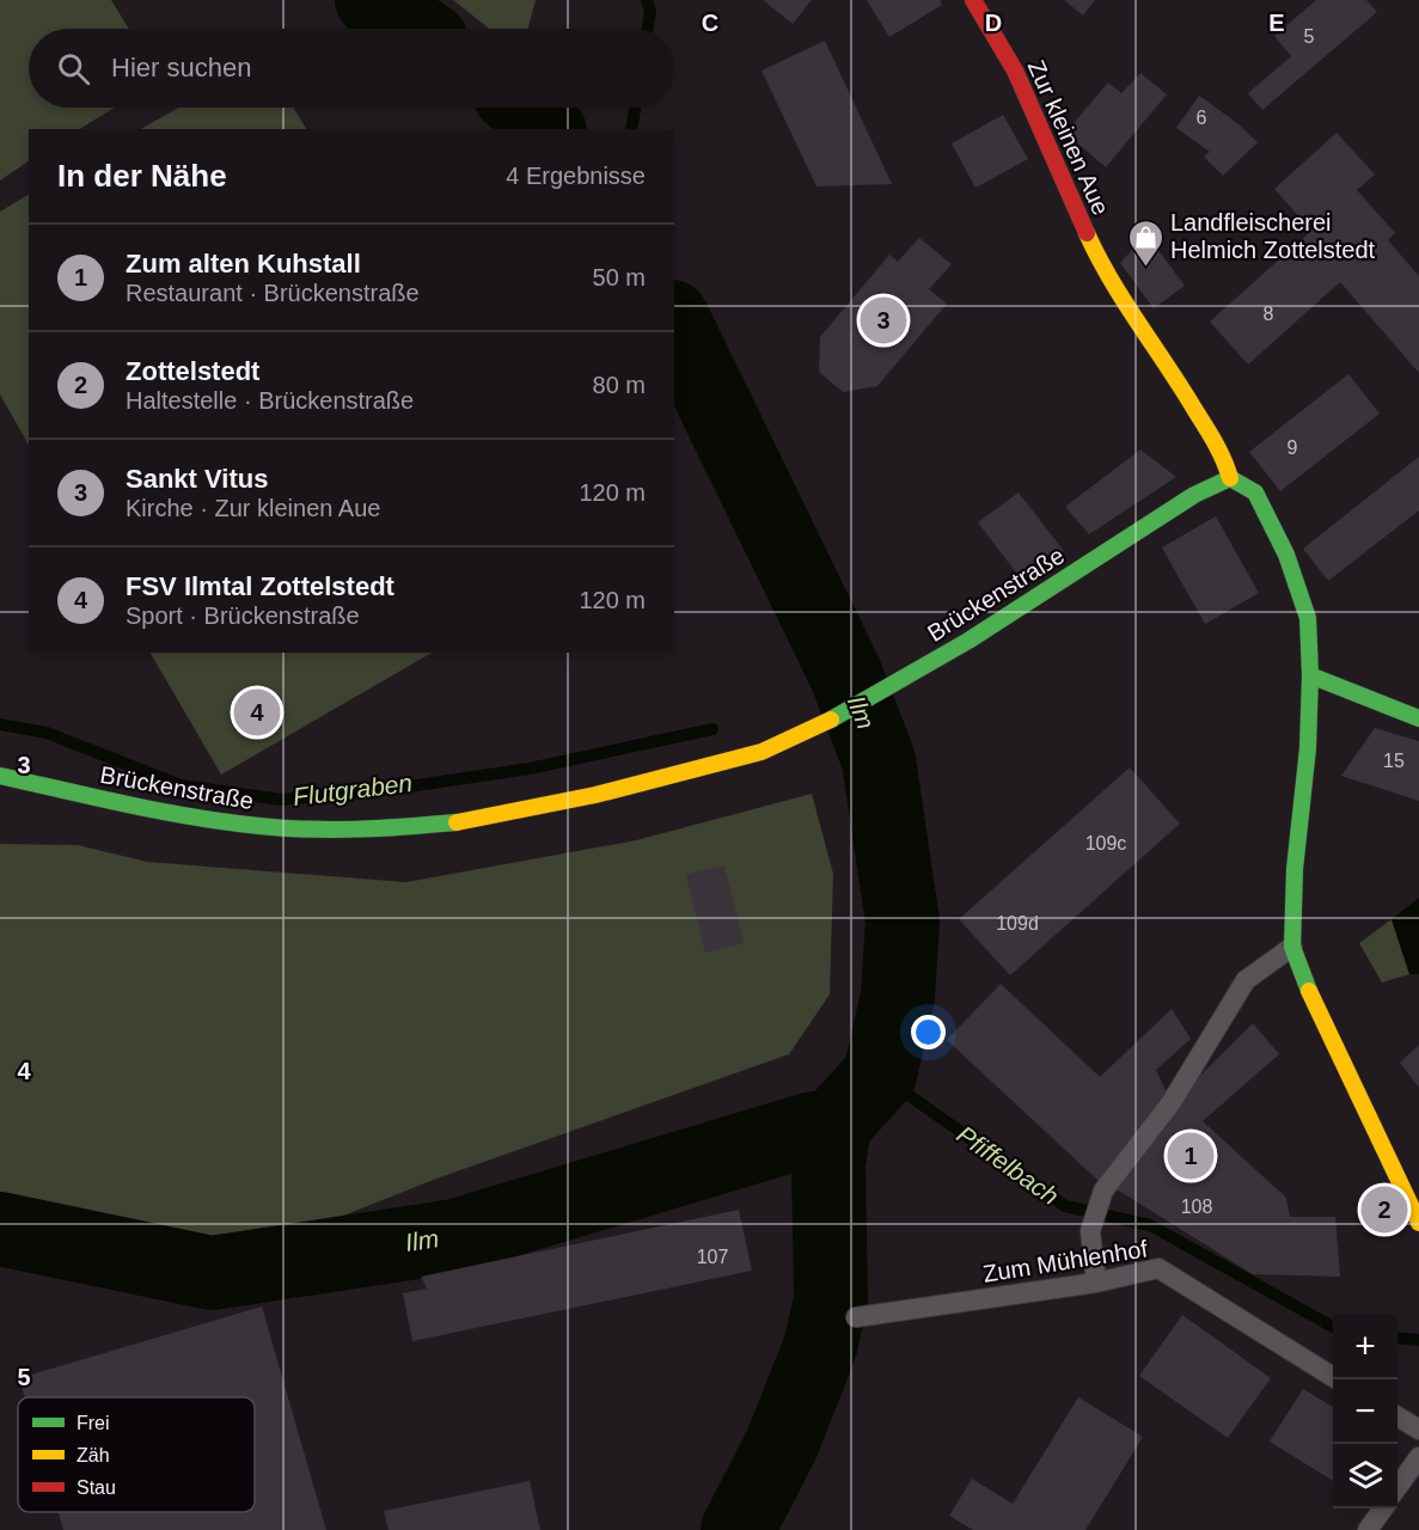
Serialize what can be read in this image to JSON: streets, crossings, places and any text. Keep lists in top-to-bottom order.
{
  "streets": {
    "street": ["Zur kleinen Aue", "Brückenstraße"],
    "lane": ["Zum Mühlenhof"]
  },
  "crossings": [
    ["Zur kleinen Aue", "Brückenstraße"]
  ],
  "water": ["Ilm", "Flutgraben", "Pfiffelbach"],
  "places": {
    "shop": ["Landfleischerei Helmich Zottelstedt"]
  },
  "house_numbers": [
    "5",
    "6",
    "8",
    "9",
    "15",
    "109c",
    "109d",
    "108",
    "107"
  ],
  "legend": ["Frei", "Zäh", "Stau"],
  "page": {
    "search": "Hier suchen",
    "heading": ["In der Nähe", "4 Ergebnisse"],
    "list": [
      {
        "mark": "1",
        "name": "Zum alten Kuhstall",
        "note": "Restaurant · Brückenstraße",
        "value": "50 m"
      },
      {
        "mark": "2",
        "name": "Zottelstedt",
        "note": "Haltestelle · Brückenstraße",
        "value": "80 m"
      },
      {
        "mark": "3",
        "name": "Sankt Vitus",
        "note": "Kirche · Zur kleinen Aue",
        "value": "120 m"
      },
      {
        "mark": "4",
        "name": "FSV Ilmtal Zottelstedt",
        "note": "Sport · Brückenstraße",
        "value": "120 m"
      }
    ],
    "pins": [
      "3",
      "4",
      "1",
      "2"
    ],
    "map_buttons": ["+", "−"]
  },
  "grid": {
    "columns": ["C", "D", "E"],
    "rows": ["3", "4", "5"]
  }
}
